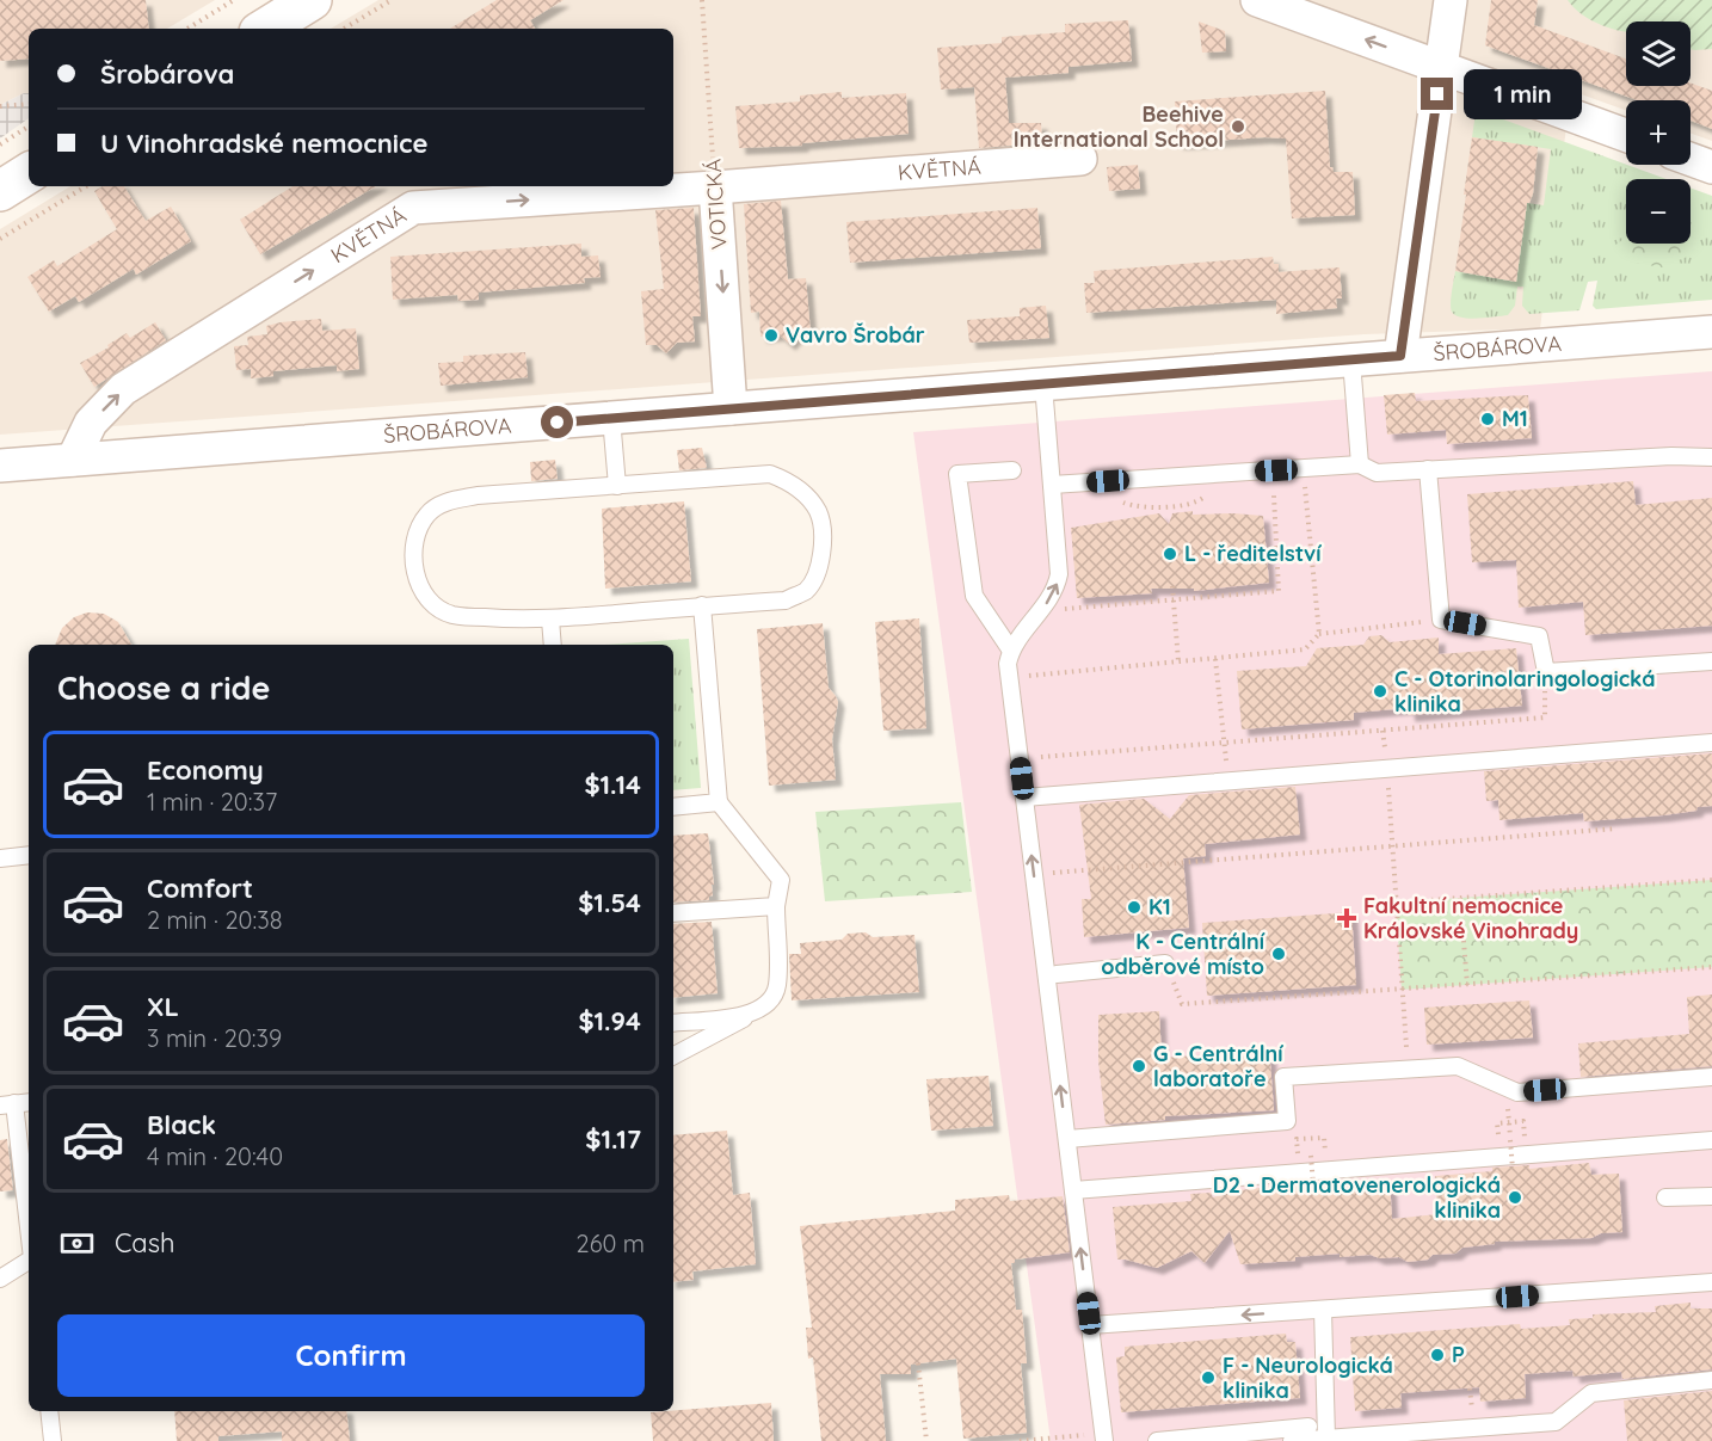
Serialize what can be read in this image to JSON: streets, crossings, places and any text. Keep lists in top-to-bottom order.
{
  "streets": {
    "street": ["KVĚTNÁ", "VOTICKÁ", "ŠROBÁROVA"]
  },
  "crossings": [
    ["KVĚTNÁ", "VOTICKÁ"],
    ["KVĚTNÁ", "ŠROBÁROVA"],
    ["VOTICKÁ", "ŠROBÁROVA"]
  ],
  "one_way": ["KVĚTNÁ", "VOTICKÁ"],
  "places": {
    "other": [
      "Beehive International School",
      "Vavro Šrobár",
      "M1",
      "L - ředitelství",
      "C - Otorinolaringologická klinika",
      "K1",
      "K - Centrální odběrové místo",
      "G - Centrální laboratoře",
      "D2 - Dermatovenerologická klinika",
      "P",
      "F - Neurologická klinika"
    ],
    "health": ["Fakultní nemocnice Královské Vinohrady"]
  },
  "page": {
    "map_buttons": ["+", "−"],
    "banner": ["Šrobárova", "U Vinohradské nemocnice"],
    "bubble": "1 min",
    "heading": "Choose a ride",
    "list": [
      {
        "name": "Economy",
        "note": "1 min · 20:37",
        "value": "$1.14"
      },
      {
        "name": "Comfort",
        "note": "2 min · 20:38",
        "value": "$1.54"
      },
      {
        "name": "XL",
        "note": "3 min · 20:39",
        "value": "$1.94"
      },
      {
        "name": "Black",
        "note": "4 min · 20:40",
        "value": "$1.17"
      }
    ],
    "pay": ["Cash", "260 m"],
    "buttons": "Confirm"
  }
}
